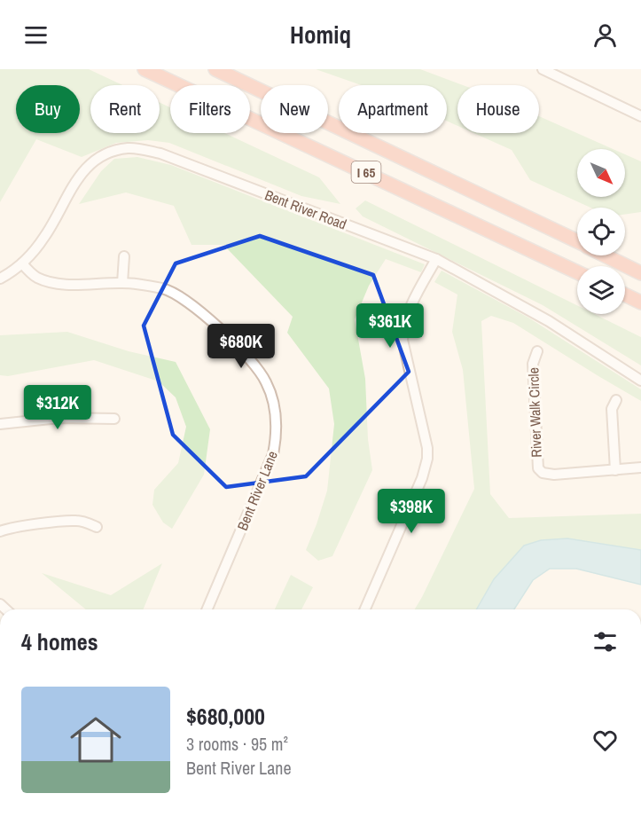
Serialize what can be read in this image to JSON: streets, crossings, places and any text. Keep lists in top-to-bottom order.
{
  "streets": {
    "highway": ["I 65"],
    "street": ["Bent River Road", "River Walk Circle", "Bent River Lane"]
  },
  "crossings": [
    ["Bent River Road", "Bent River Lane"]
  ],
  "north": "bottom right",
  "page": {
    "header": "Homiq",
    "chip": [
      "Buy",
      "Rent",
      "Filters",
      "New",
      "Apartment",
      "House"
    ],
    "price": [
      "$361K",
      "$680K",
      "$312K",
      "$398K"
    ],
    "heading": "4 homes",
    "list": [
      {
        "name": "$680,000",
        "note": "3 rooms · 95 m² · Bent River Lane"
      }
    ]
  }
}
